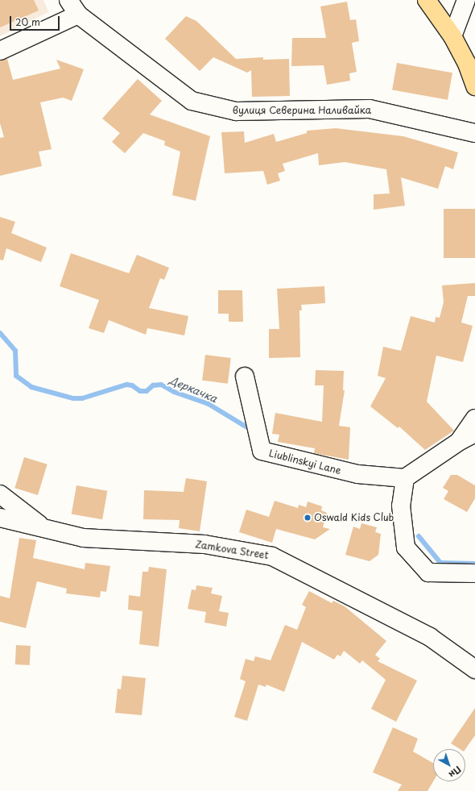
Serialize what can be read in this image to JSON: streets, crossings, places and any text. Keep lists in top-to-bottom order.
{
  "streets": {
    "street": ["вулиця Северина Наливайка", "Liublinskyi Lane", "Zamkova Street"]
  },
  "water": ["Деркачка"],
  "places": ["Oswald Kids Club"],
  "scale_bar": "20 m",
  "north": "bottom right"
}
